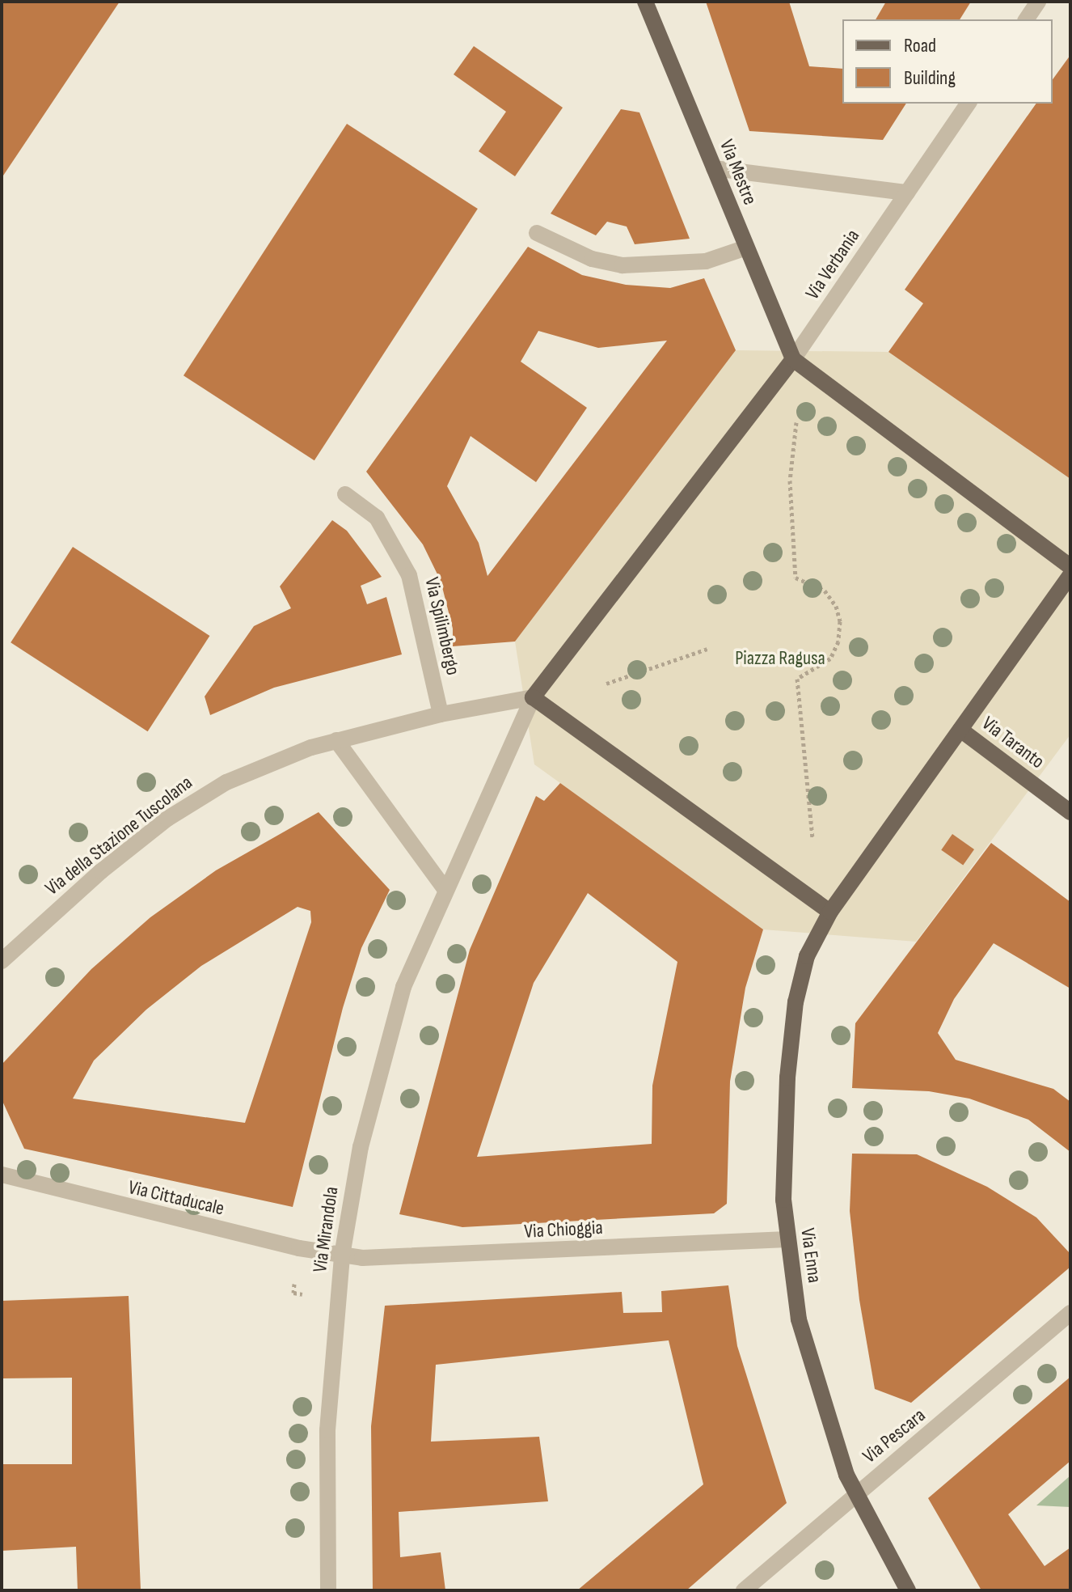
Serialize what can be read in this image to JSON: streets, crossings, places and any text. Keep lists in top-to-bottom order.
{
  "streets": {
    "main road": ["Via Mestre", "Via Taranto", "Via Enna"],
    "street": [
      "Via Verbania",
      "Via Spilimbergo",
      "Via della Stazione Tuscolana",
      "Via Cittaducale",
      "Via Mirandola",
      "Via Chioggia",
      "Via Pescara"
    ]
  },
  "crossings": [
    ["Via Mestre", "Via Verbania"],
    ["Via Cittaducale", "Via Mirandola"],
    ["Via Cittaducale", "Via Chioggia"],
    ["Via Mirandola", "Via Chioggia"],
    ["Via Chioggia", "Via Enna"],
    ["Via Enna", "Via Pescara"]
  ],
  "parks": ["Piazza Ragusa"],
  "legend": ["Road", "Building"]
}
